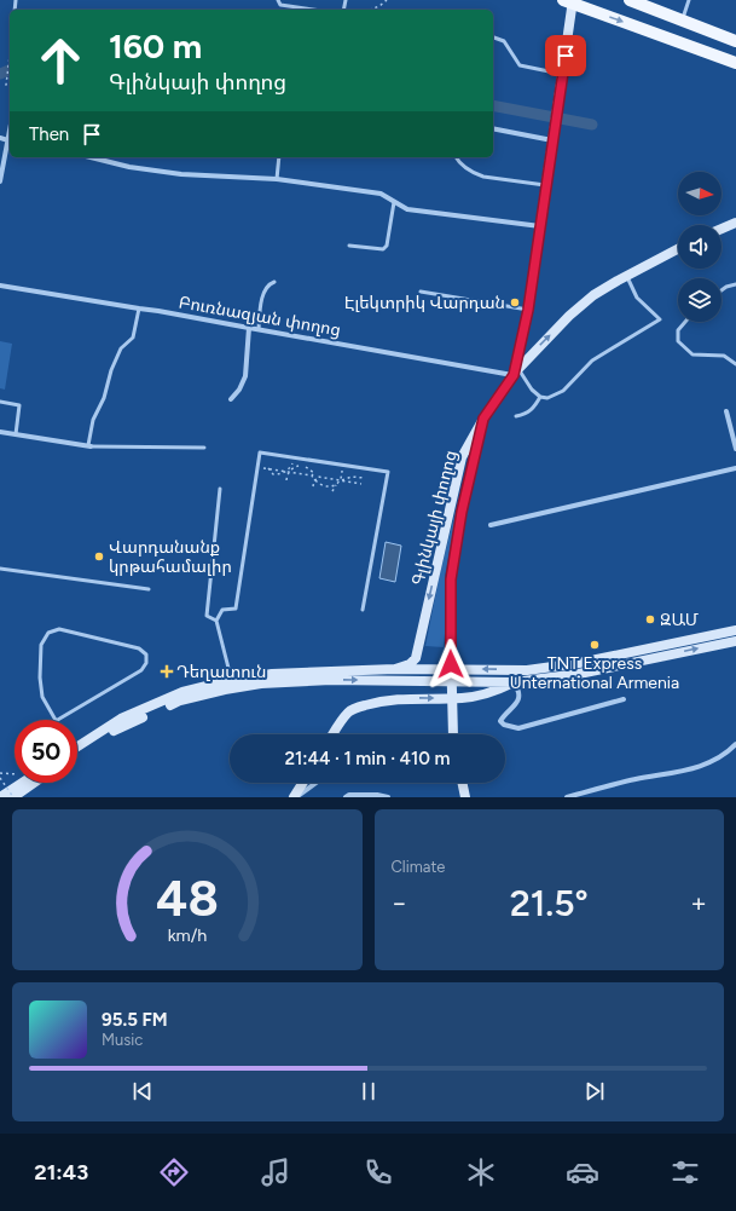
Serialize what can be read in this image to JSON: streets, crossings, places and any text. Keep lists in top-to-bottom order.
{
  "streets": {
    "main road": ["Գլինկայի փողոց"],
    "street": ["Բուռնազյան փողոց"]
  },
  "crossings": [
    ["Բուռնազյան փողոց", "Գլինկայի փողոց"]
  ],
  "places": {
    "other": [
      "Էլեկտրիկ Վարդան",
      "Վարդանանք կրթահամալիր",
      "ԶԱՄ",
      "TNT Express Unternational Armenia"
    ],
    "health": ["Դեղատուն"]
  },
  "north": "right",
  "page": {
    "turn": ["160 m", "Գլինկայի փողոց"],
    "then": "Then",
    "limit": "50",
    "trip": "21:44 · 1 min · 410 m",
    "tile": "Climate",
    "heat": ["−", "21.5°", "+"],
    "song": ["95.5 FM", "Music"],
    "tabs": "21:43",
    "gauge": ["48", "km/h"]
  }
}
